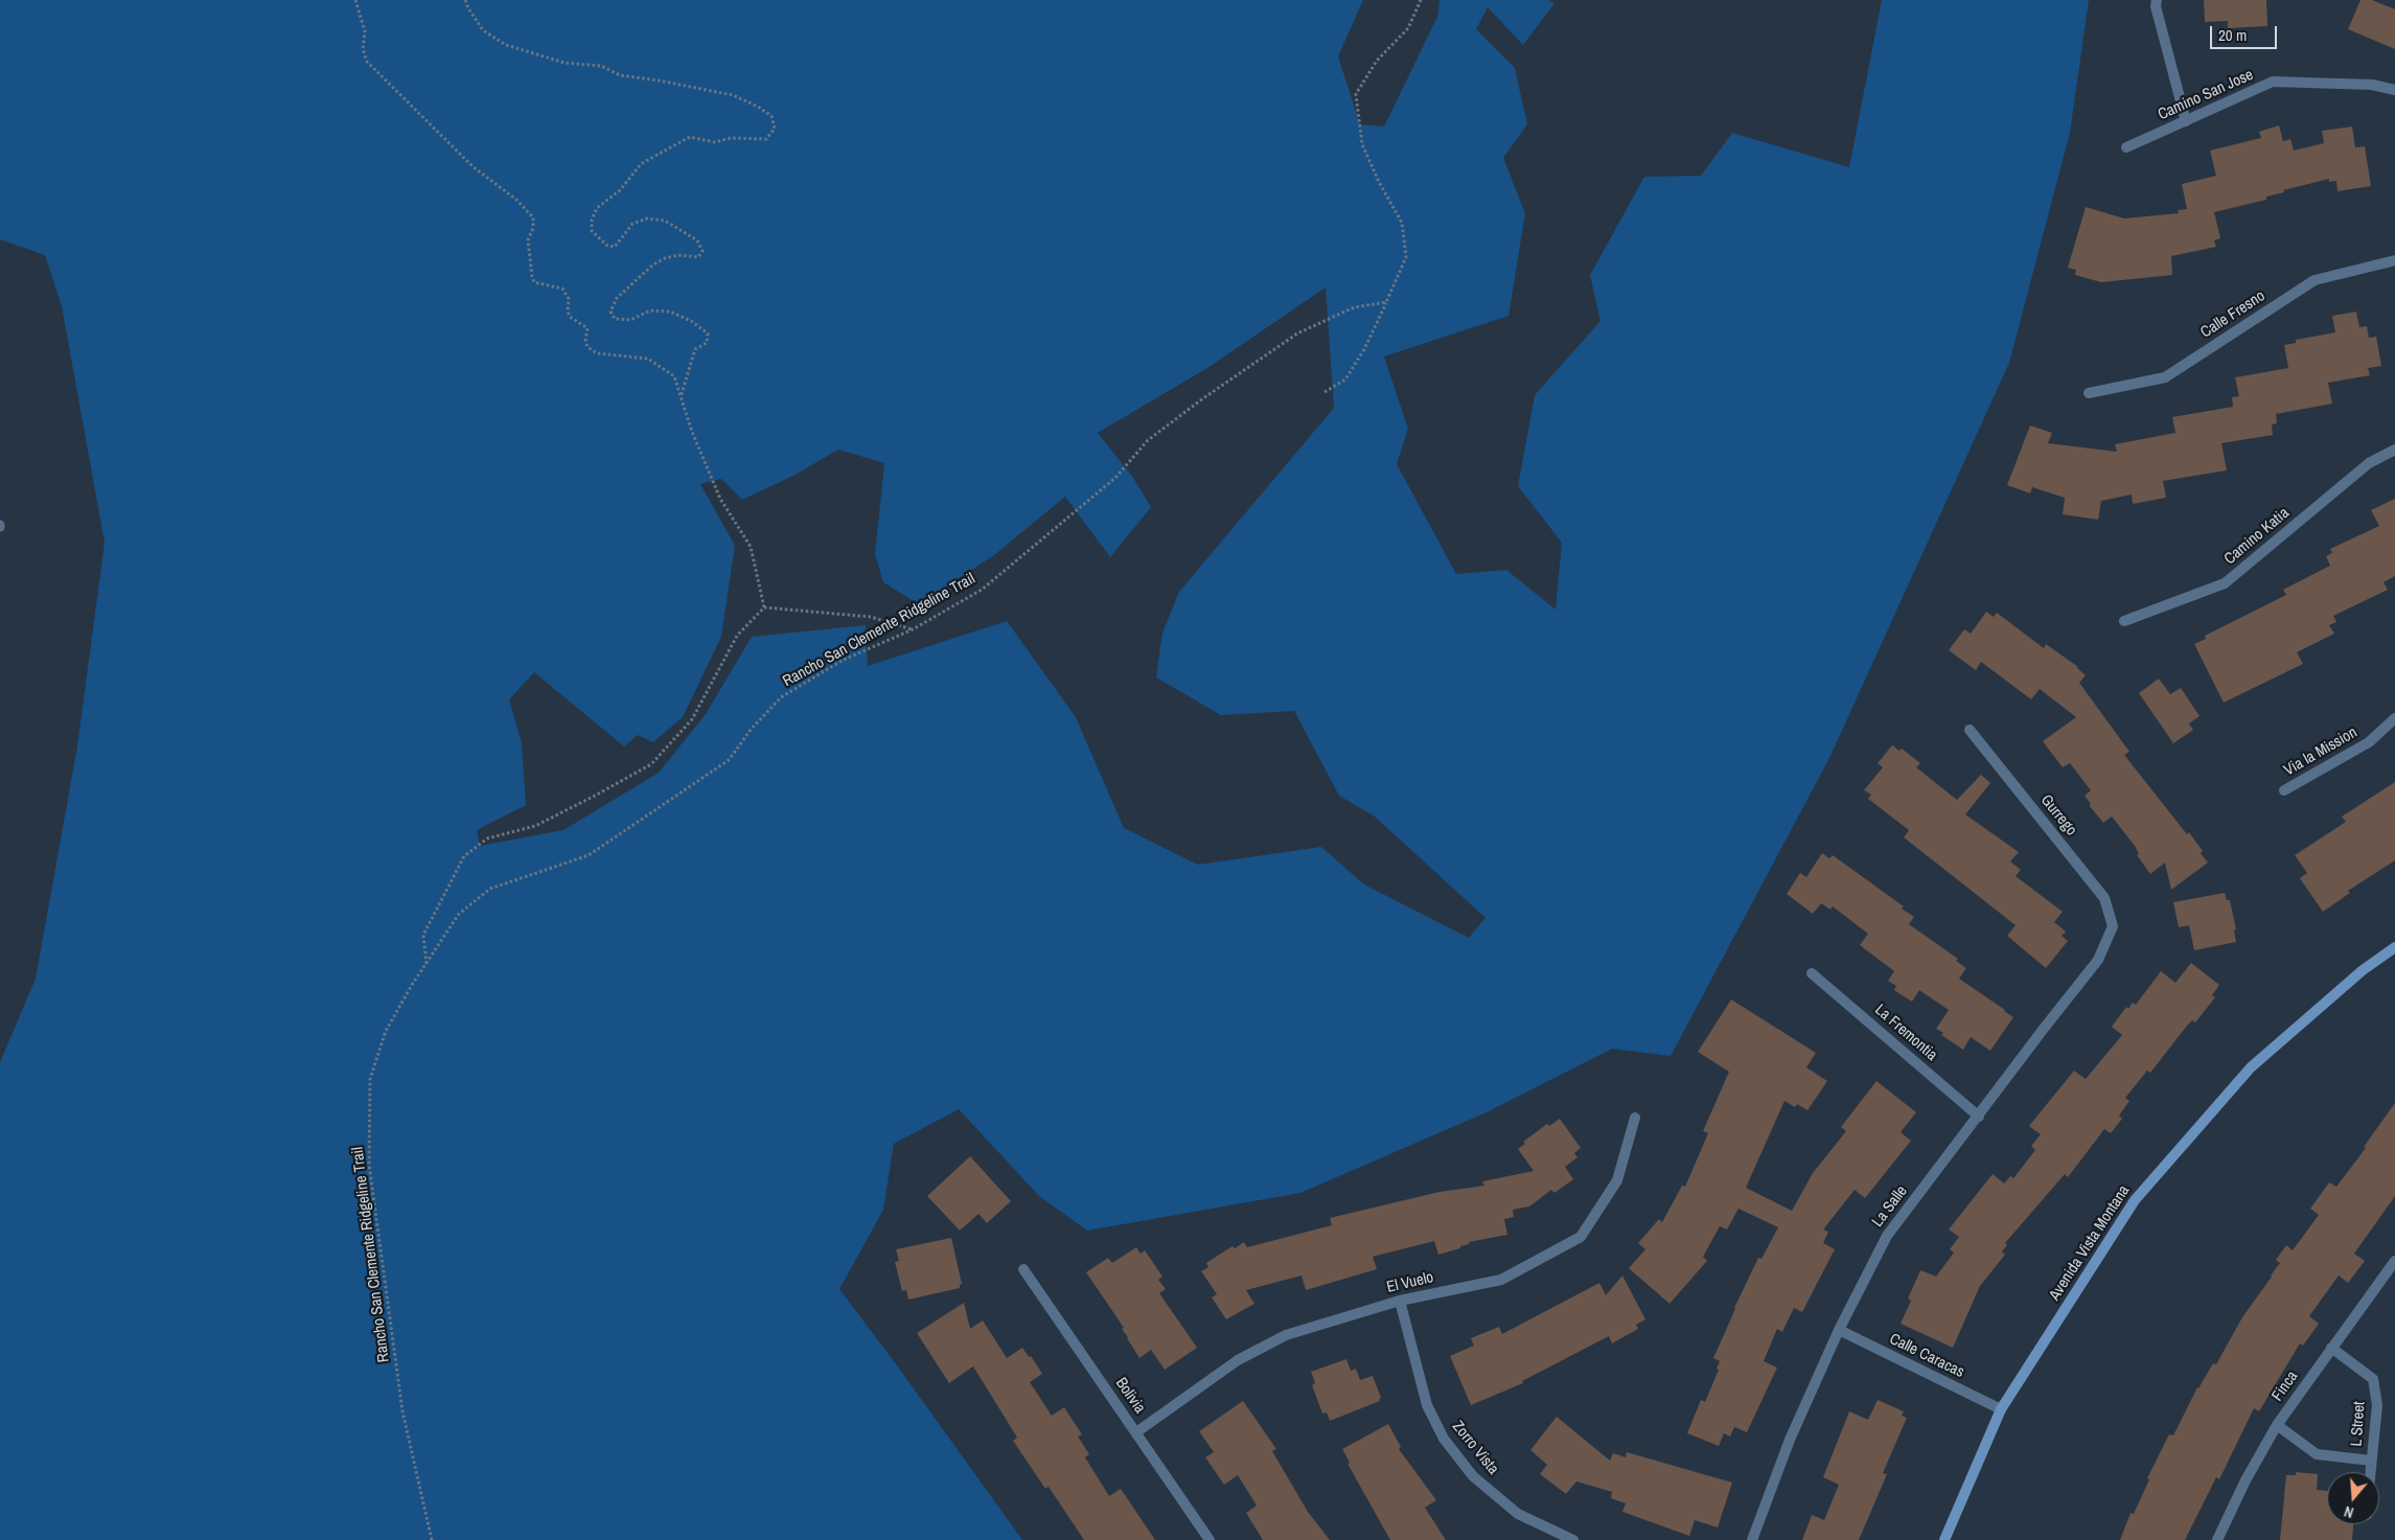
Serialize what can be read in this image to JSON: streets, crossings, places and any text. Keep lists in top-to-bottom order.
{
  "streets": {
    "street": [
      "Camino San Jose",
      "Calle Fresno",
      "Camino Katia",
      "Via la Mission",
      "Gurrego",
      "La Fremontia",
      "La Salle",
      "Avenida Vista Montana",
      "El Vuelo",
      "Calle Caracas",
      "Finca",
      "Bolivia",
      "L Street",
      "Zorro Vista"
    ],
    "path": ["Rancho San Clemente Ridgeline Trail"]
  },
  "crossings": [
    ["Gurrego", "La Salle"],
    ["La Fremontia", "La Salle"],
    ["La Salle", "Calle Caracas"],
    ["Avenida Vista Montana", "Calle Caracas"],
    ["El Vuelo", "Bolivia"],
    ["El Vuelo", "Zorro Vista"],
    ["Finca", "L Street"]
  ],
  "scale_bar": "20 m",
  "north": "bottom"
}
